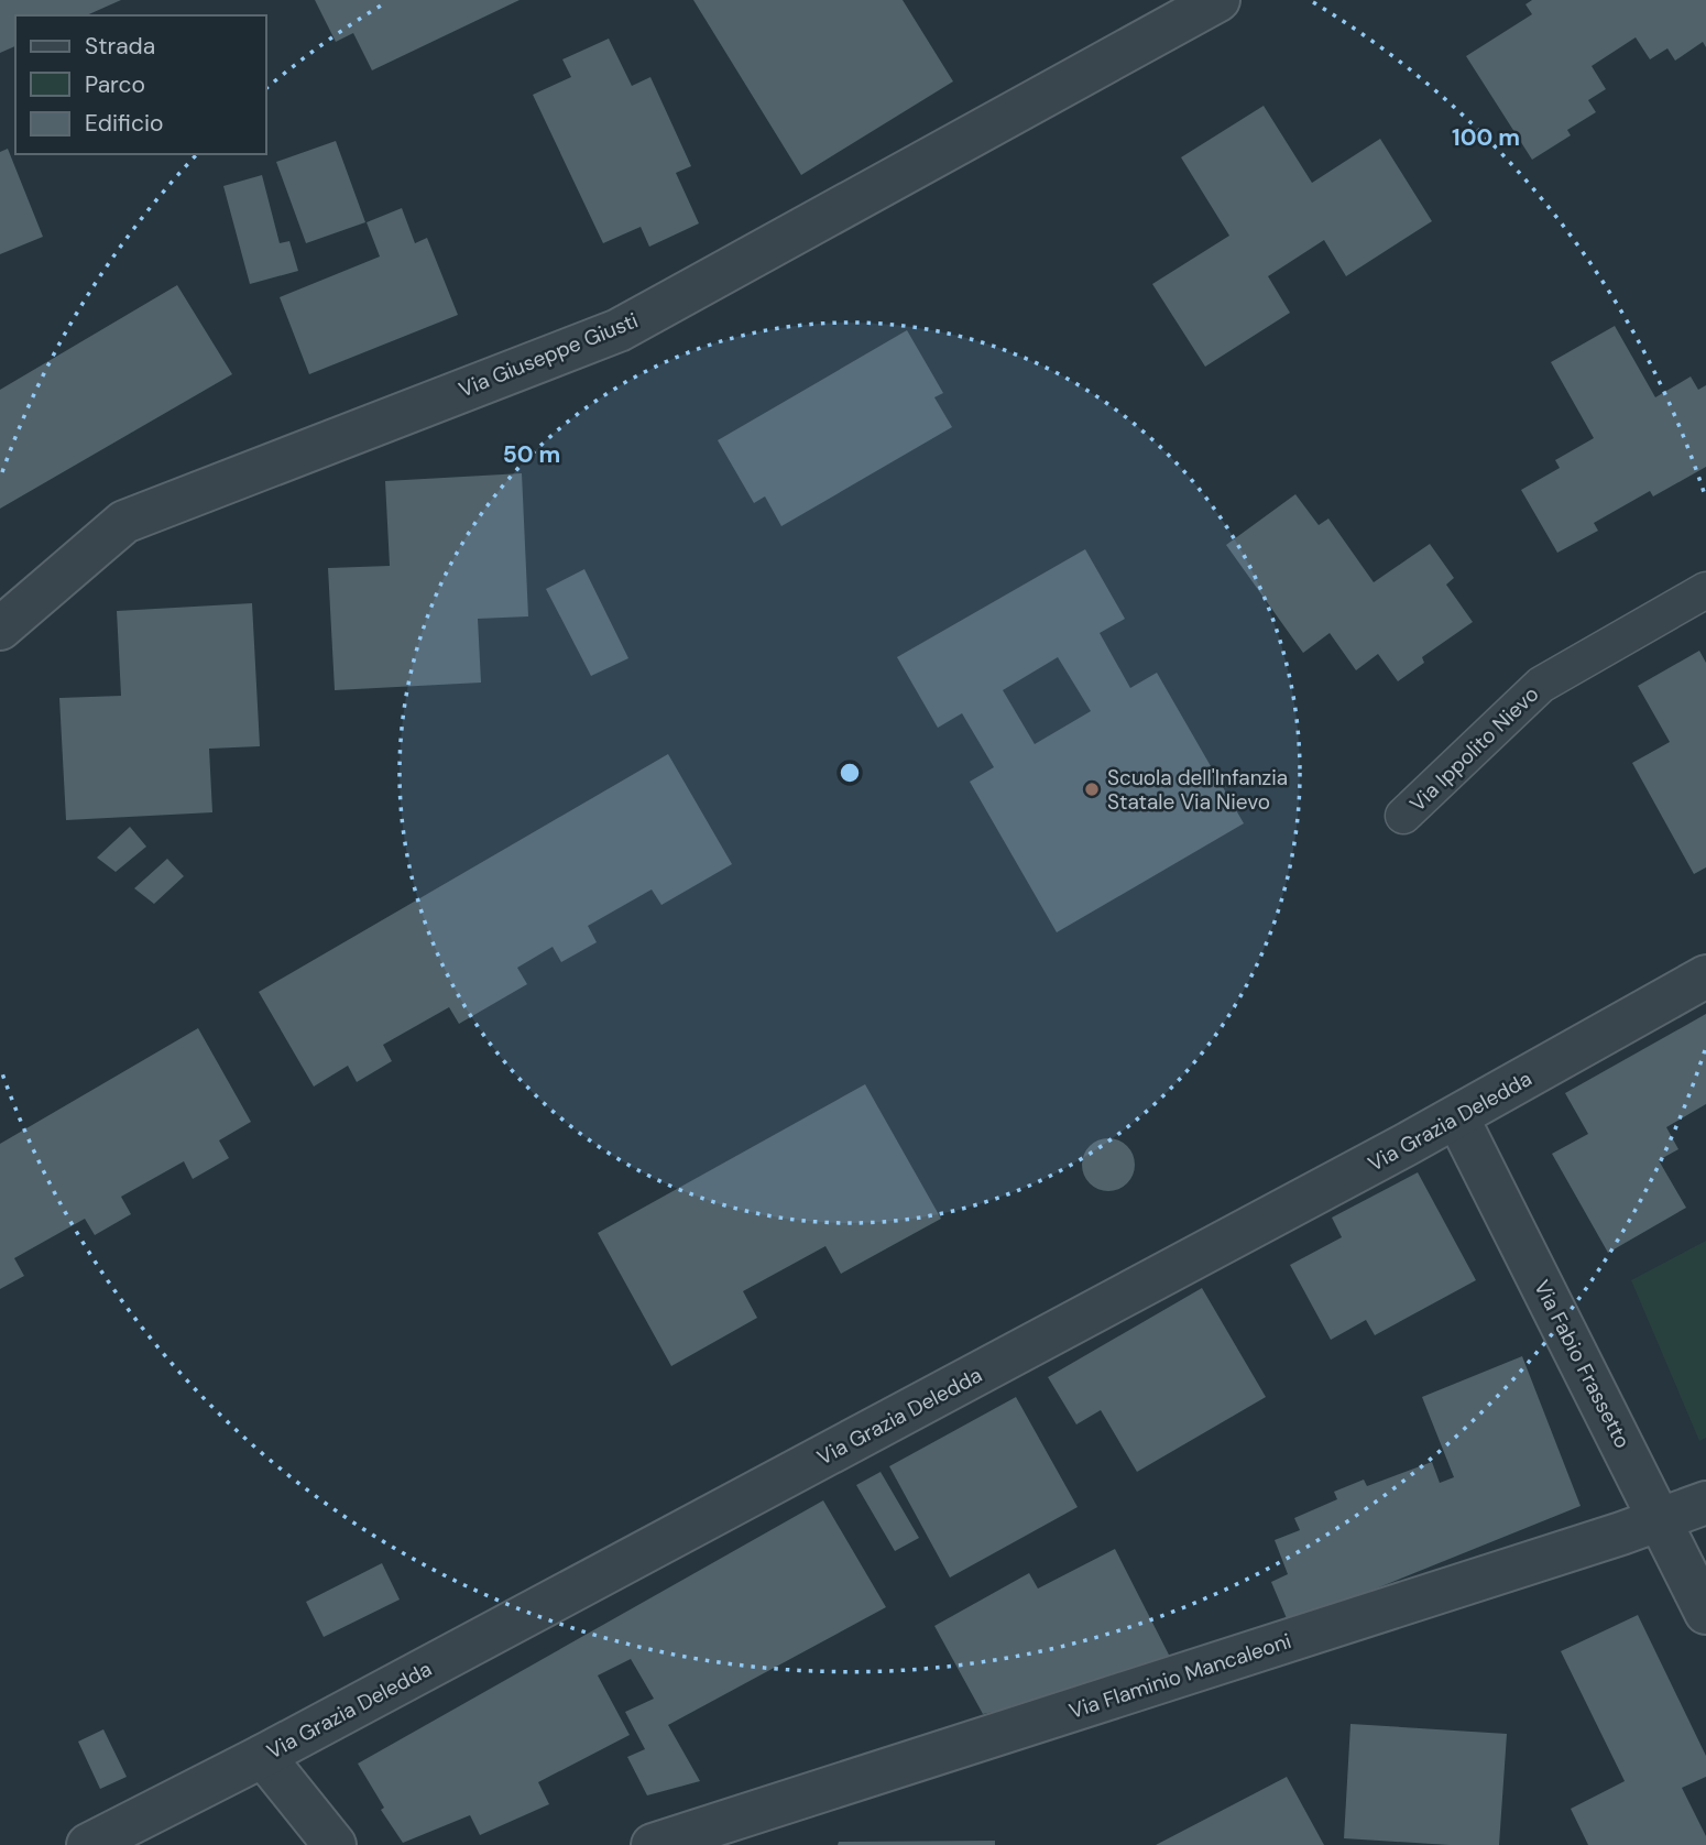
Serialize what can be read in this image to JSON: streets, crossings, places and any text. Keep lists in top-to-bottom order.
{
  "streets": {
    "street": [
      "Via Giuseppe Giusti",
      "Via Grazia Deledda",
      "Via Fabio Frassetto",
      "Via Flaminio Mancaleoni"
    ],
    "lane": ["Via Ippolito Nievo"]
  },
  "crossings": [
    ["Via Grazia Deledda", "Via Fabio Frassetto"],
    ["Via Fabio Frassetto", "Via Flaminio Mancaleoni"]
  ],
  "places": ["Scuola dell'Infanzia Statale Via Nievo"],
  "legend": ["Strada", "Parco", "Edificio"],
  "rings": ["100 m", "50 m"]
}
